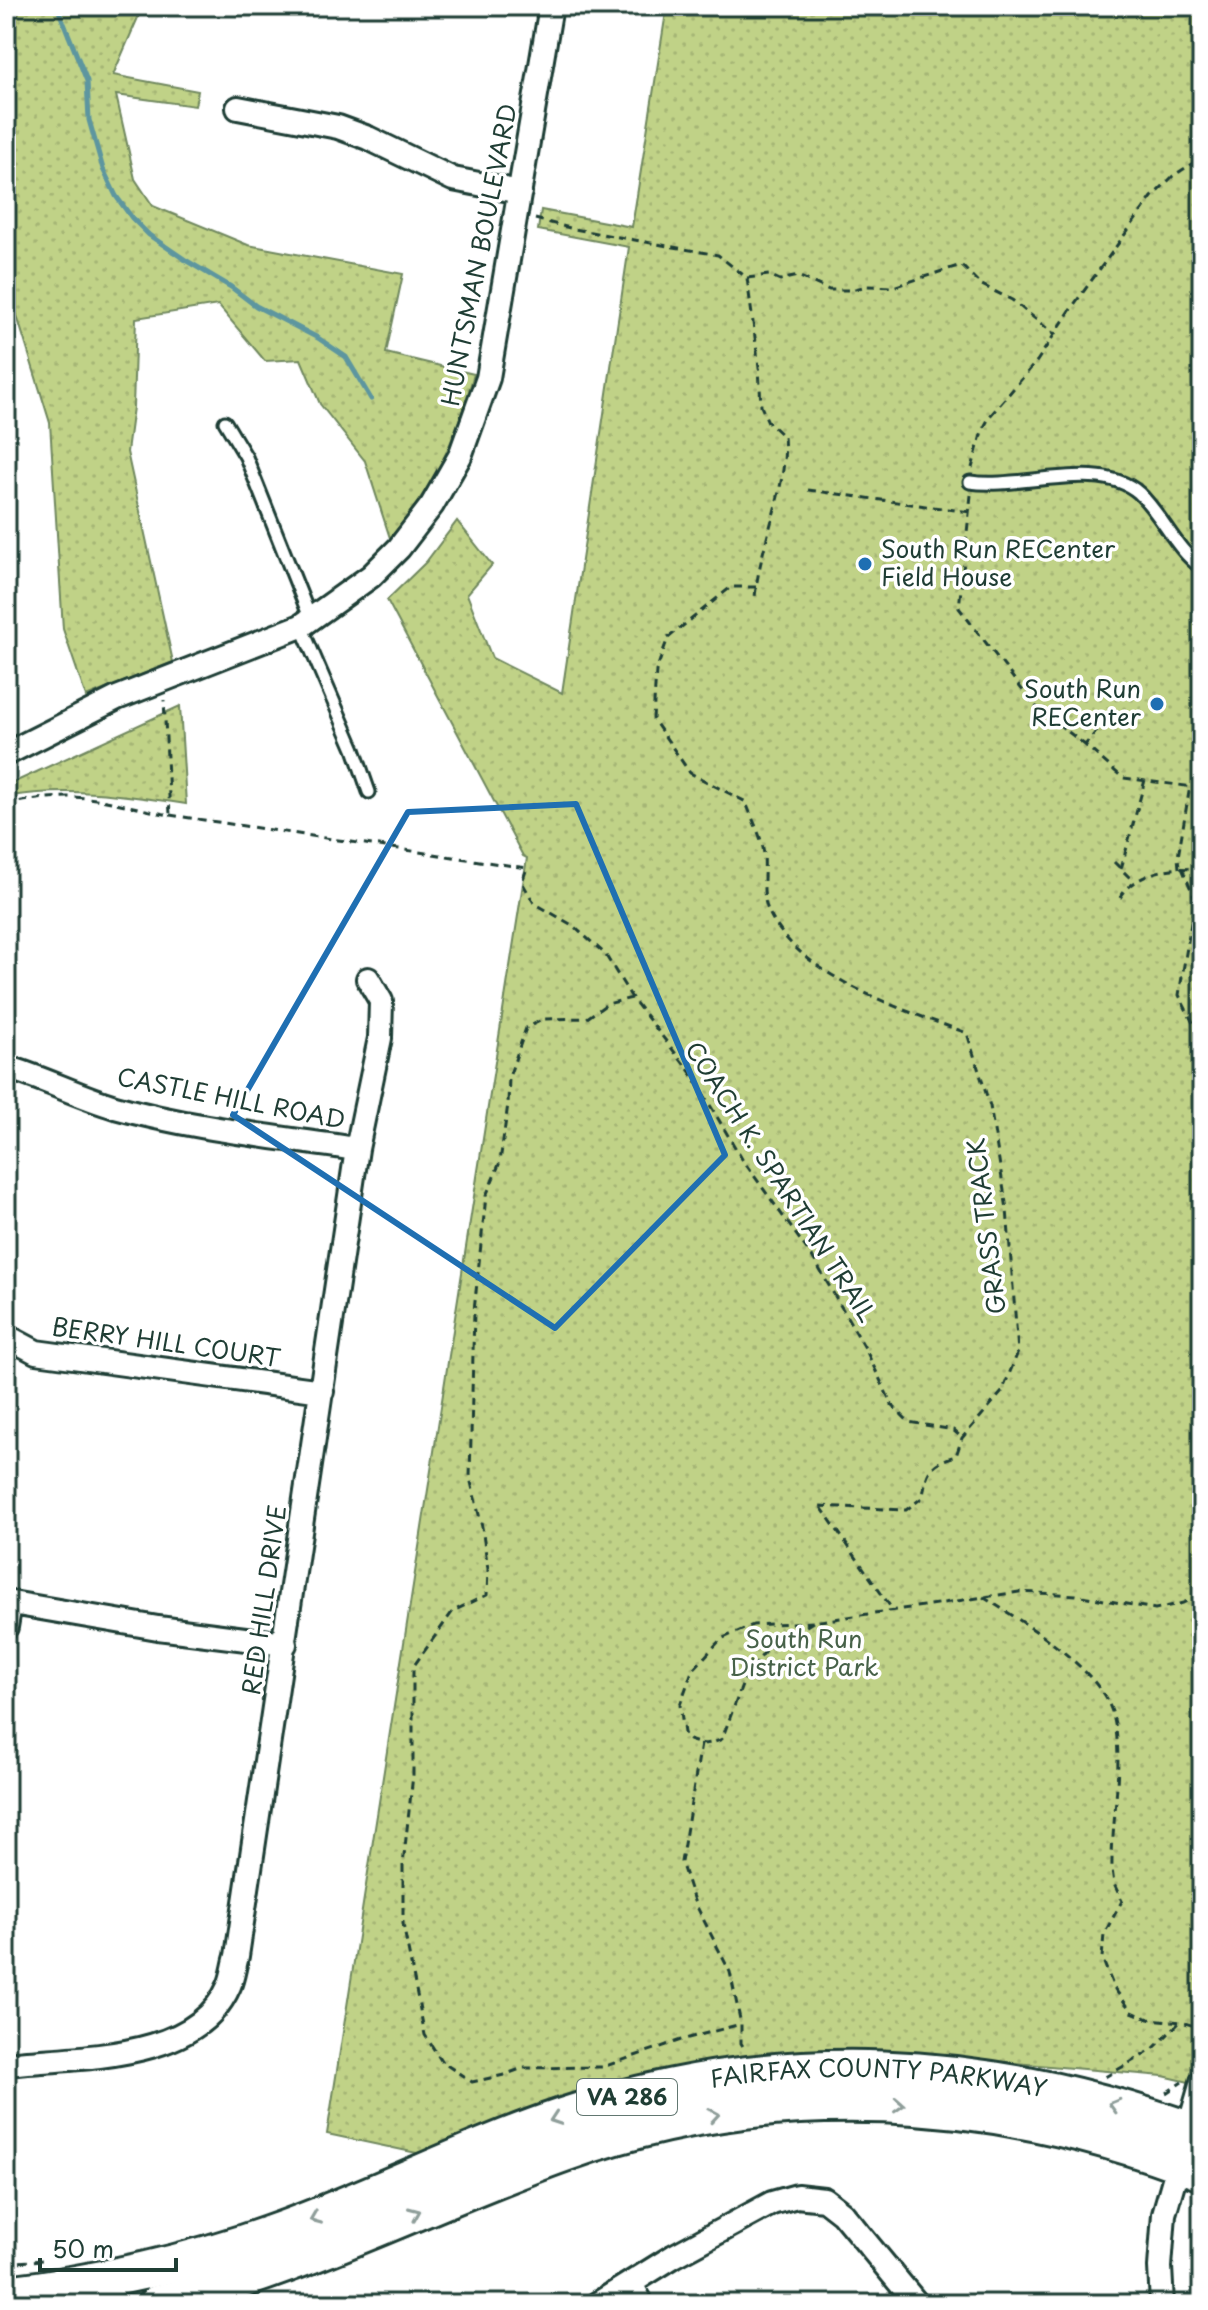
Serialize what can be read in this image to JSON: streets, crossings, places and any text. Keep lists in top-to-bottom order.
{
  "streets": {
    "highway": ["FAIRFAX COUNTY PARKWAY", "VA 286"],
    "street": [
      "HUNTSMAN BOULEVARD",
      "CASTLE HILL ROAD",
      "BERRY HILL COURT",
      "RED HILL DRIVE"
    ],
    "path": ["COACH K. SPARTIAN TRAIL", "GRASS TRACK"]
  },
  "crossings": [
    ["CASTLE HILL ROAD", "RED HILL DRIVE"],
    ["COACH K. SPARTIAN TRAIL", "GRASS TRACK"],
    ["BERRY HILL COURT", "RED HILL DRIVE"]
  ],
  "parks": ["South Run District Park"],
  "places": ["South Run RECenter Field House", "South Run RECenter"],
  "scale_bar": "50 m"
}
